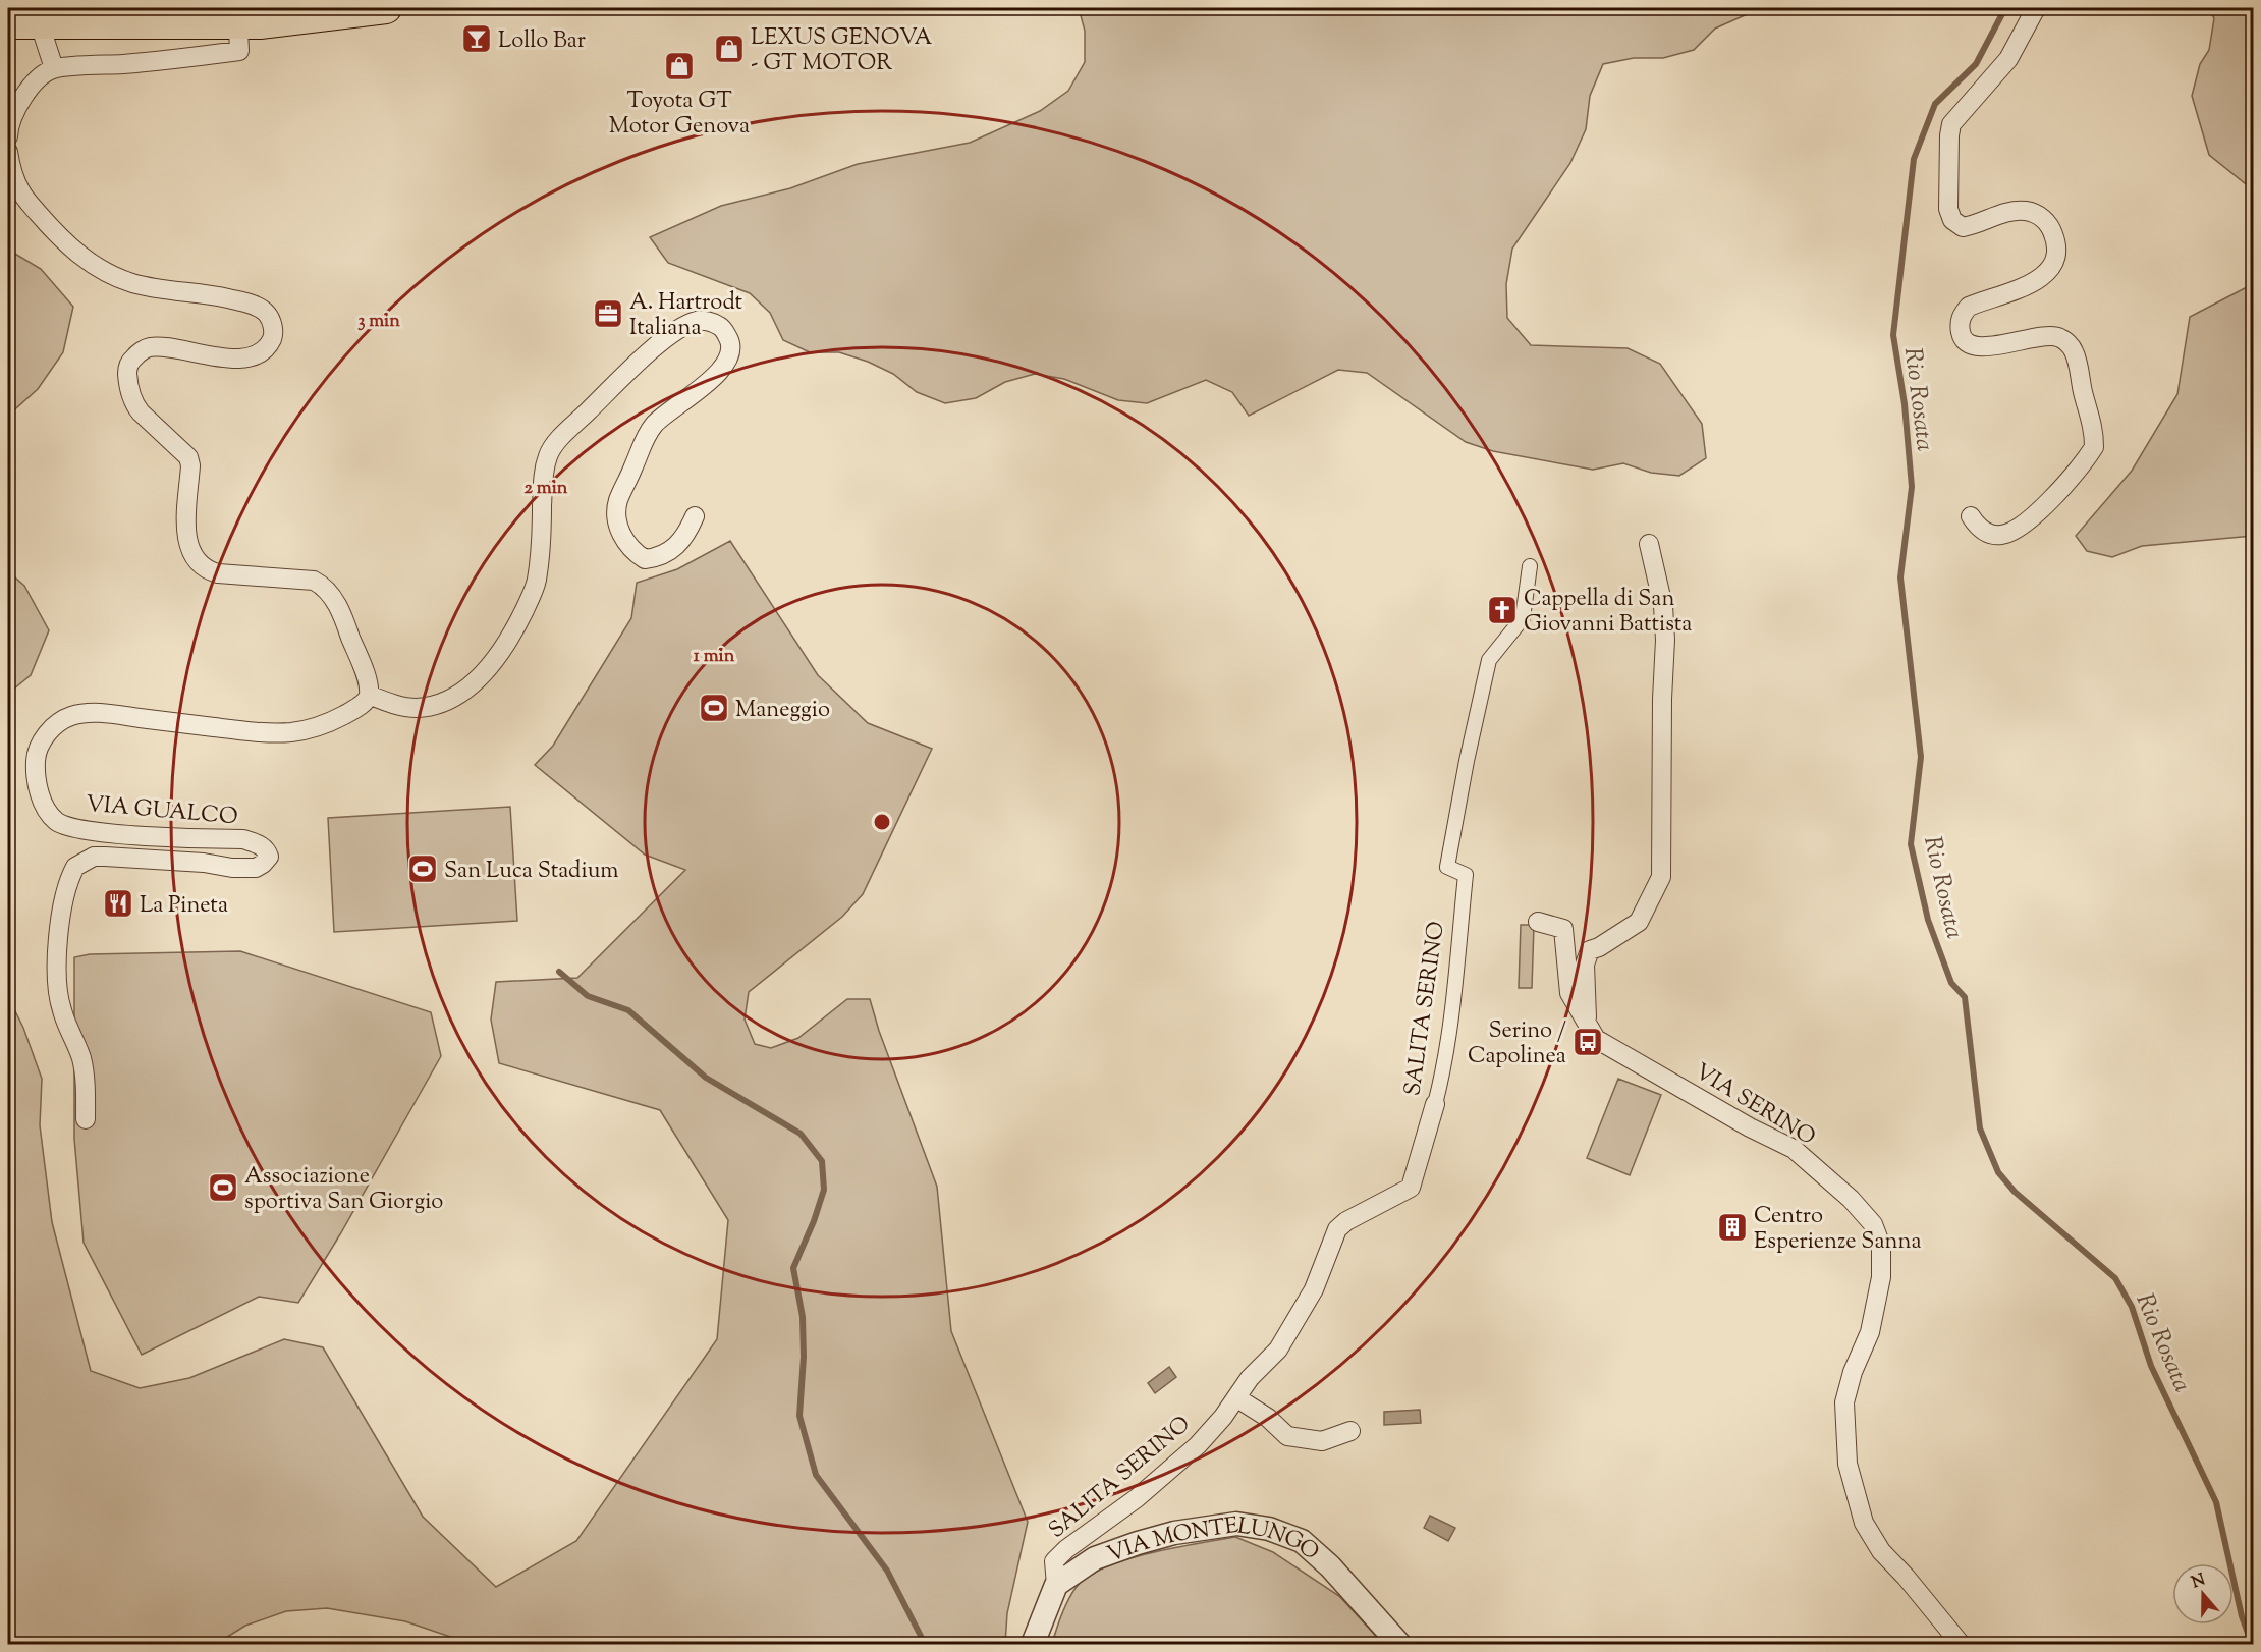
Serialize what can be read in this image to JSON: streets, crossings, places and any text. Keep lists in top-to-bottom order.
{
  "streets": {
    "street": [
      "VIA GUALCO",
      "SALITA SERINO",
      "VIA SERINO",
      "VIA MONTELUNGO"
    ]
  },
  "crossings": [
    ["SALITA SERINO", "VIA MONTELUNGO"]
  ],
  "water": ["Rio Rosata"],
  "places": {
    "bar": ["Lollo Bar"],
    "shop": ["LEXUS GENOVA - GT MOTOR", "Toyota GT Motor Genova"],
    "office": ["A. Hartrodt Italiana"],
    "church": ["Cappella di San Giovanni Battista"],
    "sports": ["Maneggio", "San Luca Stadium", "Associazione sportiva San Giorgio"],
    "restaurant": ["La Pineta"],
    "bus stop": ["Serino / Capolinea"],
    "building": ["Centro Esperienze Sanna"]
  },
  "north": "top",
  "rings": ["3 min", "2 min", "1 min"]
}
